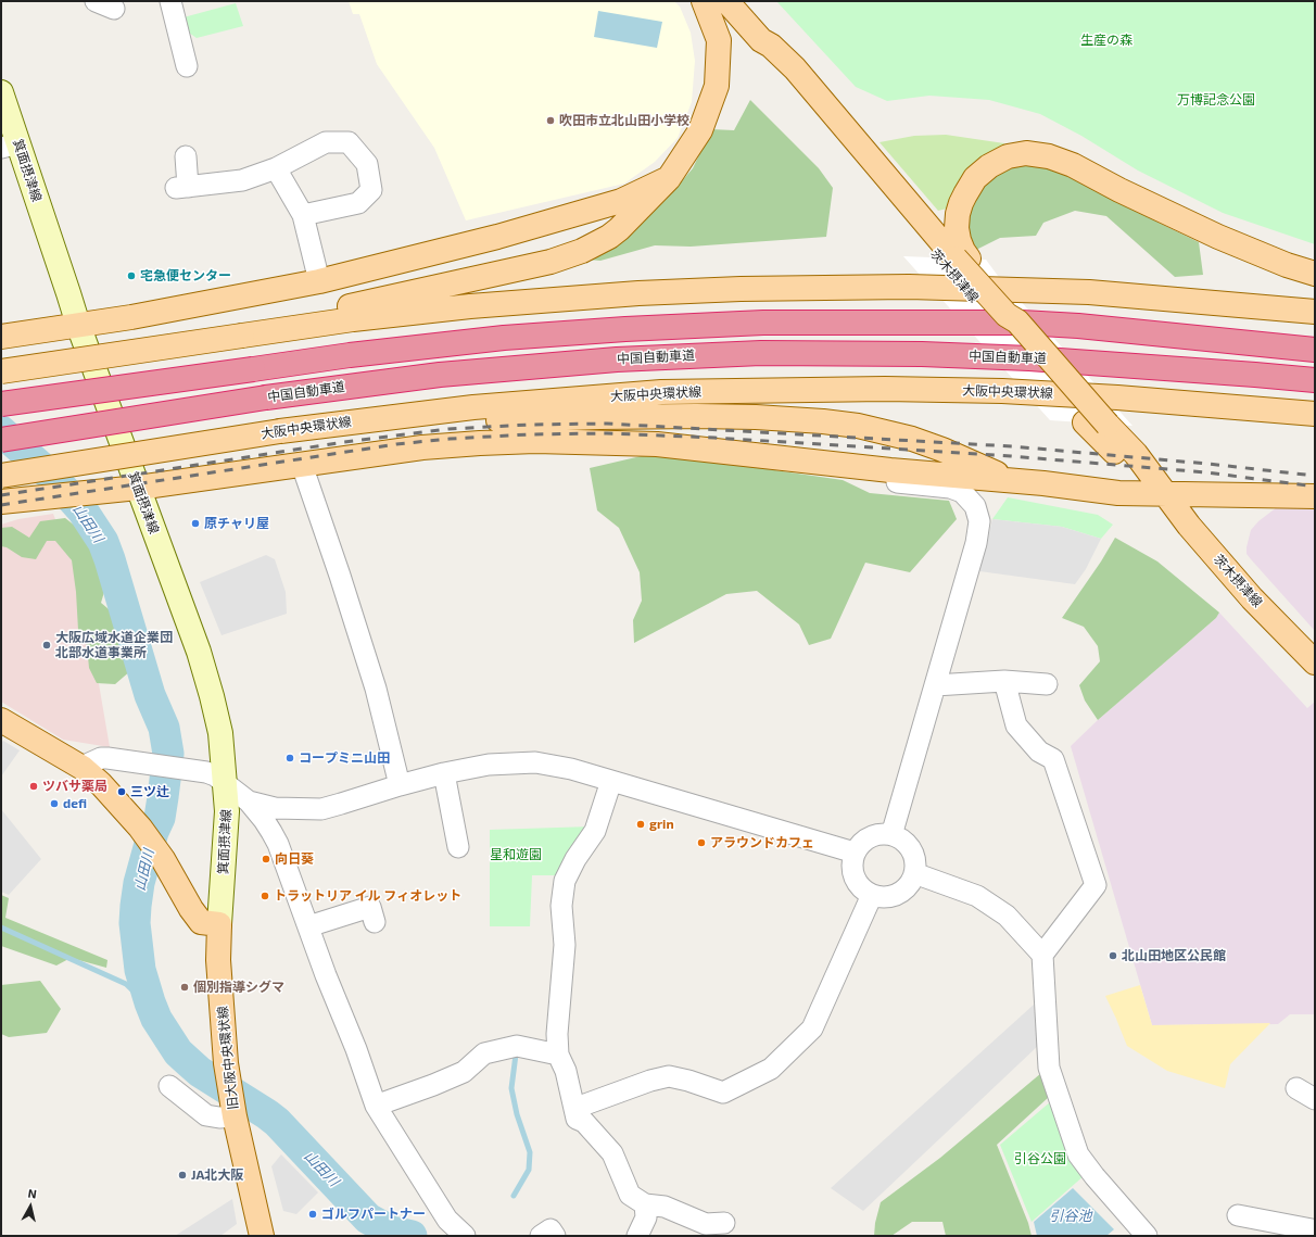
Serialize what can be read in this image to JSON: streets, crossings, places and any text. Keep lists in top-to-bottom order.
{
  "streets": {
    "highway": ["中国自動車道"],
    "main road": [
      "箕面摂津線",
      "茨木摂津線",
      "大阪中央環状線",
      "旧大阪中央環状線"
    ]
  },
  "crossings": [
    ["箕面摂津線", "旧大阪中央環状線"]
  ],
  "water": ["山田川", "引谷池"],
  "parks": [
    "生産の森",
    "万博記念公園",
    "星和遊園",
    "引谷公園"
  ],
  "places": [
    "吹田市立北山田小学校",
    "宅急便センター",
    "原チャリ屋",
    "大阪広域水道企業団 北部水道事業所",
    "コープミニ山田",
    "ツバサ薬局",
    "三ツ辻",
    "defi",
    "grin",
    "アラウンドカフェ",
    "向日葵",
    "トラットリア イル フィオレット",
    "北山田地区公民館",
    "個別指導シグマ",
    "JA北大阪",
    "ゴルフパートナー"
  ],
  "north": "top"
}
